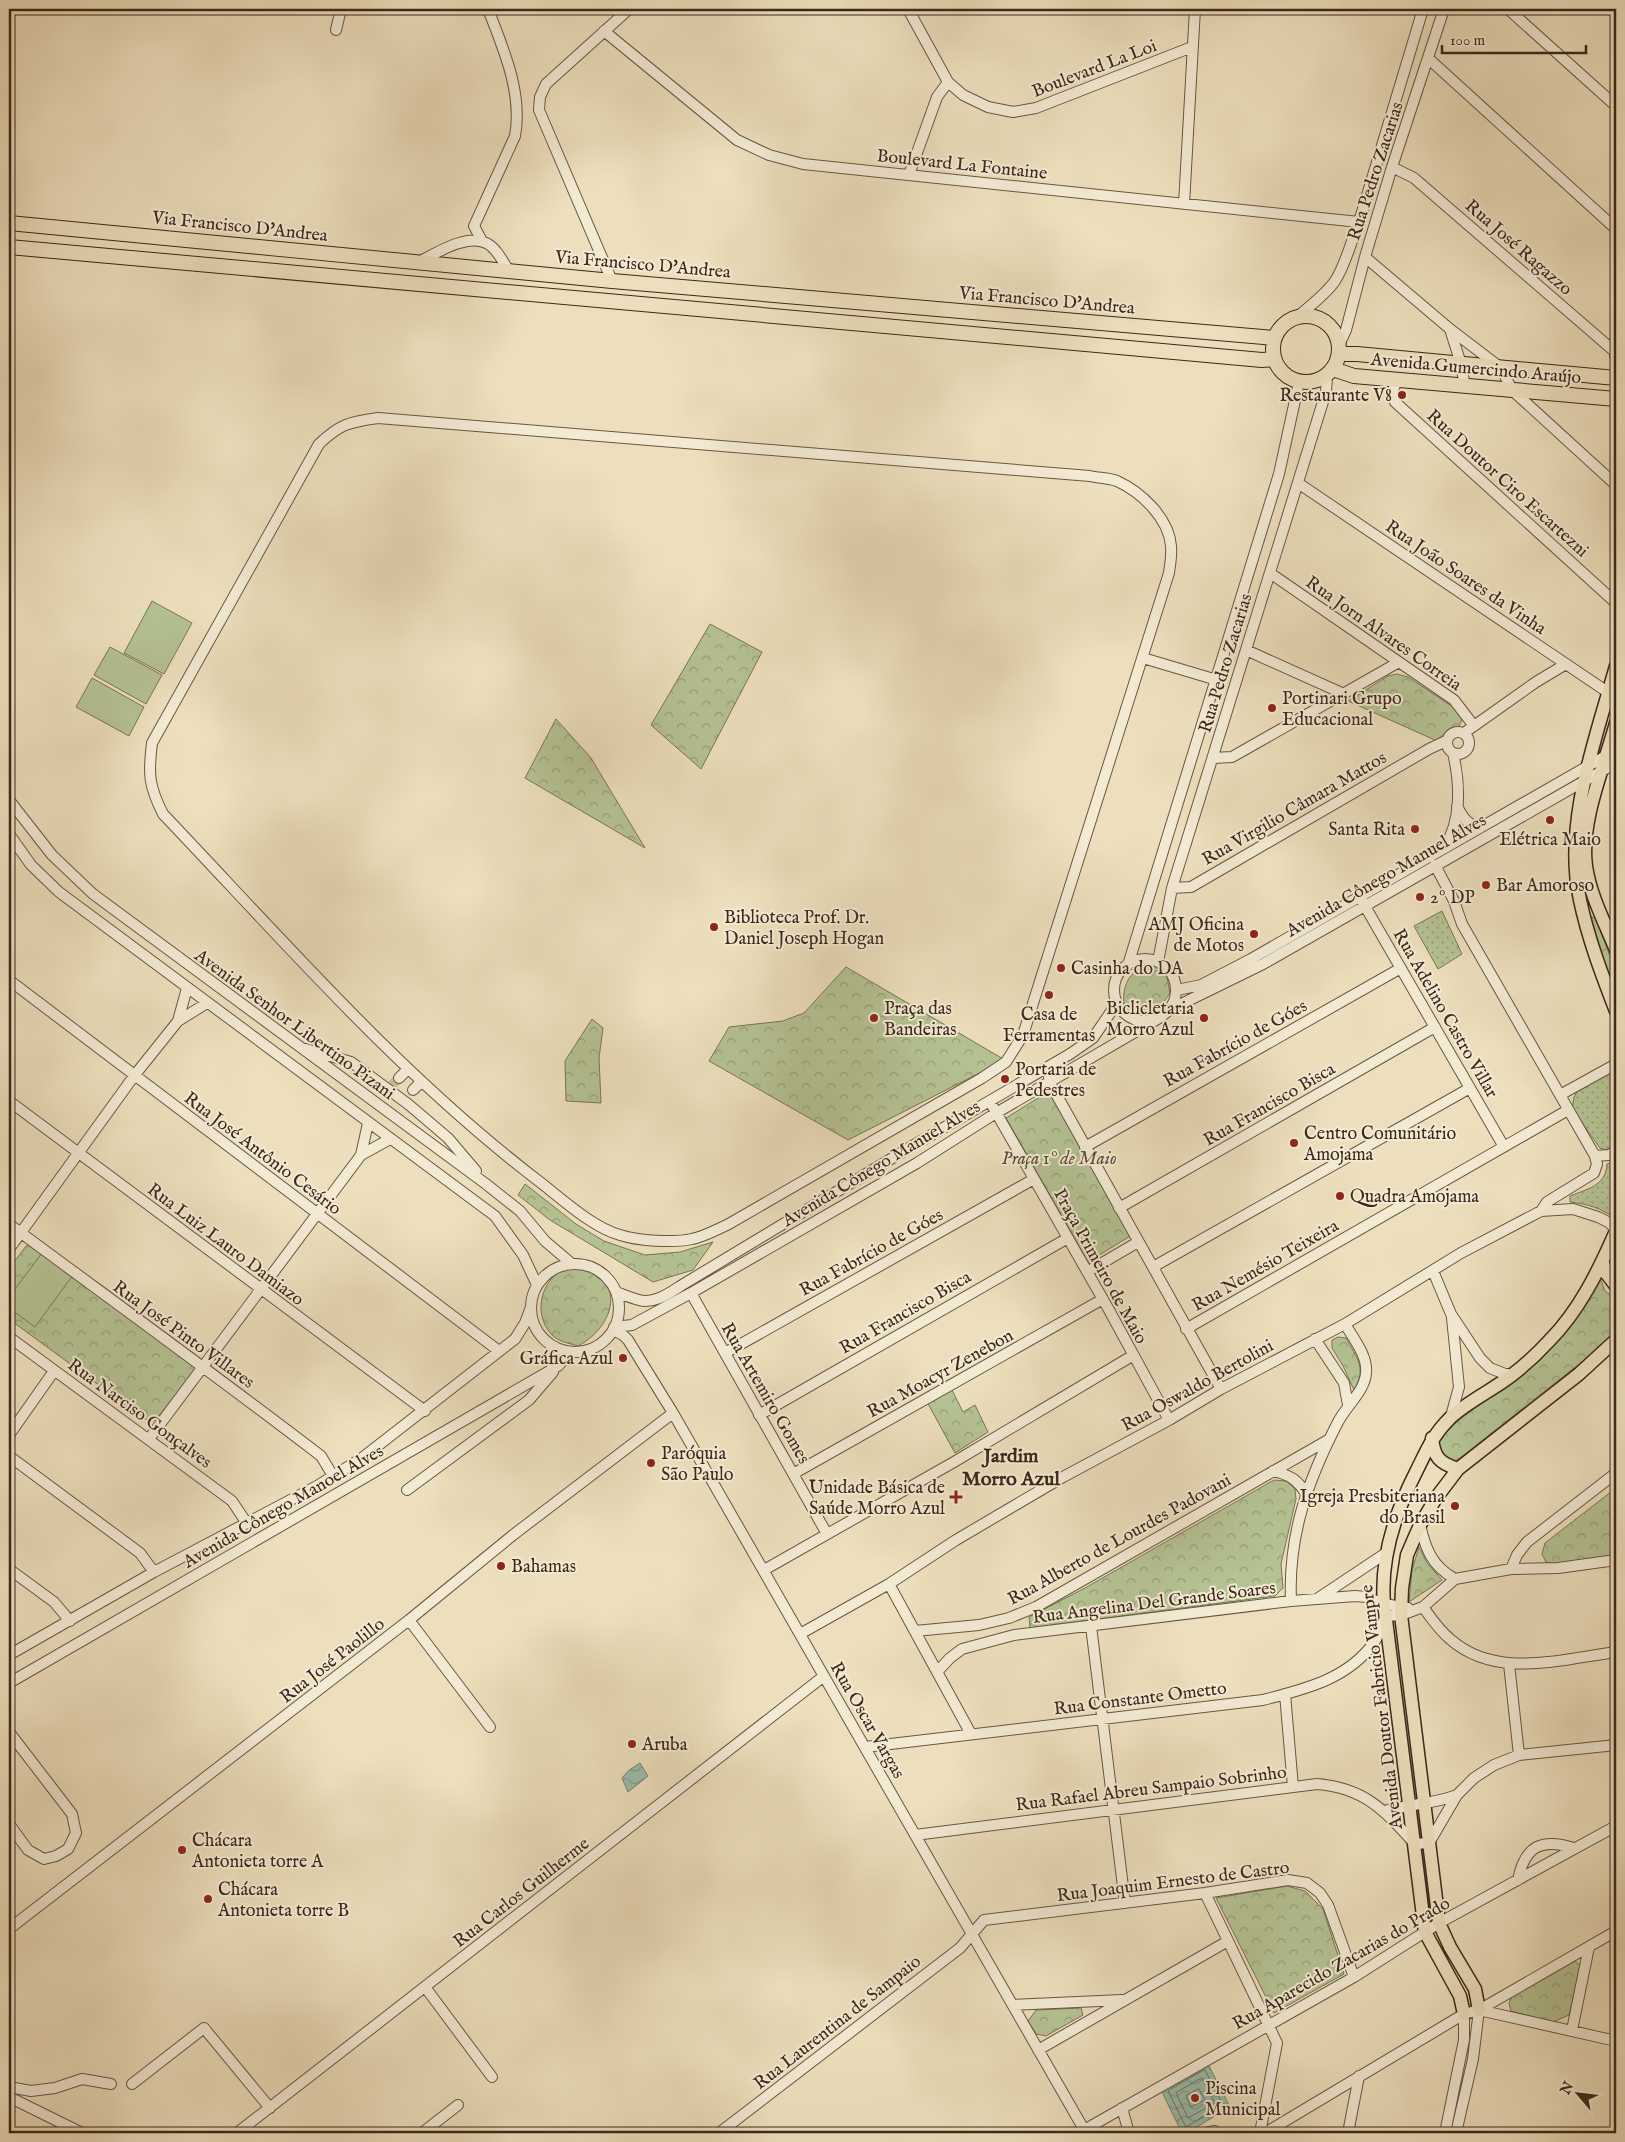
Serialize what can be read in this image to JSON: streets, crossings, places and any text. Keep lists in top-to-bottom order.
{
  "streets": {
    "highway": ["Via Francisco D'Andrea", "Avenida Gumercindo Araújo"],
    "main road": ["Avenida Doutor Fabricio Vampre"],
    "street": [
      "Boulevard La Loi",
      "Boulevard La Fontaine",
      "Rua Pedro Zacarias",
      "Rua José Ragazzo",
      "Rua Doutor Ciro Escartezni",
      "Rua João Soares da Vinha",
      "Rua Jorn Alvares Correia",
      "Rua Virgilio Câmara Mattos",
      "Avenida Cônego Manuel Alves",
      "Rua Adelino Castro Villar",
      "Avenida Senhor Libertino Pizani",
      "Rua Fabrício de Góes",
      "Rua Francisco Bisca",
      "Rua José Antônio Cesário",
      "Rua Luiz Lauro Damiazo",
      "Rua Nemésio Teixeira",
      "Praça Primeiro de Maio",
      "Rua José Pinto Villares",
      "Rua Moacyr Zenebon",
      "Rua Oswaldo Bertolini",
      "Rua Artemiro Gomes",
      "Rua Narciso Gonçalves",
      "Avenida Cônego Manoel Alves",
      "Rua Alberto de Lourdes Padovani",
      "Rua Angelina Del Grande Soares",
      "Rua José Paolillo",
      "Rua Constante Ometto",
      "Rua Oscar Vargas",
      "Rua Rafael Abreu Sampaio Sobrinho",
      "Rua Joaquim Ernesto de Castro",
      "Rua Carlos Guilherme",
      "Rua Aparecido Zacarias do Prado",
      "Rua Laurentina de Sampaio"
    ]
  },
  "crossings": [
    ["Boulevard La Fontaine", "Rua Pedro Zacarias"],
    ["Rua Pedro Zacarias", "Via Francisco D'Andrea"],
    ["Rua Pedro Zacarias", "Rua José Ragazzo"],
    ["Rua Pedro Zacarias", "Avenida Gumercindo Araújo"],
    ["Rua Pedro Zacarias", "Rua João Soares da Vinha"],
    ["Rua Pedro Zacarias", "Rua Jorn Alvares Correia"],
    ["Rua Pedro Zacarias", "Rua Virgilio Câmara Mattos"],
    ["Rua Pedro Zacarias", "Avenida Cônego Manuel Alves"],
    ["Via Francisco D'Andrea", "Avenida Gumercindo Araújo"],
    ["Avenida Gumercindo Araújo", "Rua Doutor Ciro Escartezni"],
    ["Avenida Cônego Manuel Alves", "Rua Adelino Castro Villar"],
    ["Avenida Cônego Manuel Alves", "Avenida Senhor Libertino Pizani"],
    ["Avenida Cônego Manuel Alves", "Praça Primeiro de Maio"],
    ["Avenida Cônego Manuel Alves", "Rua Artemiro Gomes"],
    ["Avenida Cônego Manuel Alves", "Avenida Cônego Manoel Alves"],
    ["Avenida Cônego Manuel Alves", "Rua Oscar Vargas"],
    ["Rua Adelino Castro Villar", "Rua Fabrício de Góes"],
    ["Rua Adelino Castro Villar", "Rua Francisco Bisca"],
    ["Rua Adelino Castro Villar", "Rua Nemésio Teixeira"],
    ["Avenida Senhor Libertino Pizani", "Avenida Cônego Manoel Alves"],
    ["Avenida Senhor Libertino Pizani", "Rua Oscar Vargas"],
    ["Rua Fabrício de Góes", "Praça Primeiro de Maio"],
    ["Rua Fabrício de Góes", "Rua Artemiro Gomes"],
    ["Rua Francisco Bisca", "Praça Primeiro de Maio"],
    ["Rua Francisco Bisca", "Rua Artemiro Gomes"],
    ["Rua José Antônio Cesário", "Avenida Cônego Manoel Alves"],
    ["Rua Luiz Lauro Damiazo", "Avenida Cônego Manoel Alves"],
    ["Praça Primeiro de Maio", "Rua Moacyr Zenebon"],
    ["Praça Primeiro de Maio", "Rua Oswaldo Bertolini"],
    ["Rua José Pinto Villares", "Avenida Cônego Manoel Alves"],
    ["Rua Moacyr Zenebon", "Rua Artemiro Gomes"],
    ["Rua Oswaldo Bertolini", "Avenida Doutor Fabricio Vampre"],
    ["Rua Oswaldo Bertolini", "Rua Oscar Vargas"],
    ["Rua Narciso Gonçalves", "Avenida Cônego Manoel Alves"],
    ["Avenida Cônego Manoel Alves", "Rua Oscar Vargas"],
    ["Rua Angelina Del Grande Soares", "Rua Constante Ometto"],
    ["Rua Angelina Del Grande Soares", "Avenida Doutor Fabricio Vampre"],
    ["Rua José Paolillo", "Rua Oscar Vargas"],
    ["Rua Constante Ometto", "Avenida Doutor Fabricio Vampre"],
    ["Rua Constante Ometto", "Rua Oscar Vargas"],
    ["Avenida Doutor Fabricio Vampre", "Rua Rafael Abreu Sampaio Sobrinho"],
    ["Avenida Doutor Fabricio Vampre", "Rua Aparecido Zacarias do Prado"],
    ["Rua Oscar Vargas", "Rua Rafael Abreu Sampaio Sobrinho"],
    ["Rua Oscar Vargas", "Rua Joaquim Ernesto de Castro"],
    ["Rua Oscar Vargas", "Rua Carlos Guilherme"],
    ["Rua Oscar Vargas", "Rua Aparecido Zacarias do Prado"],
    ["Rua Oscar Vargas", "Rua Laurentina de Sampaio"],
    ["Rua Joaquim Ernesto de Castro", "Rua Aparecido Zacarias do Prado"],
    ["Rua Joaquim Ernesto de Castro", "Rua Laurentina de Sampaio"]
  ],
  "districts": ["Jardim Morro Azul"],
  "parks": ["Praça 1º de Maio"],
  "places": {
    "other": [
      "Restaurante V8",
      "Portinari Grupo Educacional",
      "Elétrica Maio",
      "Santa Rita",
      "Bar Amoroso",
      "2º DP",
      "Biblioteca Prof. Dr. Daniel Joseph Hogan",
      "AMJ Oficina de Motos",
      "Casinha do DA",
      "Casa de Ferramentas",
      "Praça das Bandeiras",
      "Biclicletaria Morro Azul",
      "Portaria de Pedestres",
      "Centro Comunitário Amojama",
      "Quadra Amojama",
      "Gráfica Azul",
      "Paróquia São Paulo",
      "Igreja Presbiteriana do Brasil",
      "Bahamas",
      "Aruba",
      "Chácara Antonieta torre A",
      "Chácara Antonieta torre B",
      "Piscina Municipal"
    ],
    "health": ["Unidade Básica de Saúde Morro Azul"]
  },
  "scale_bar": "100 m",
  "north": "top left"
}
